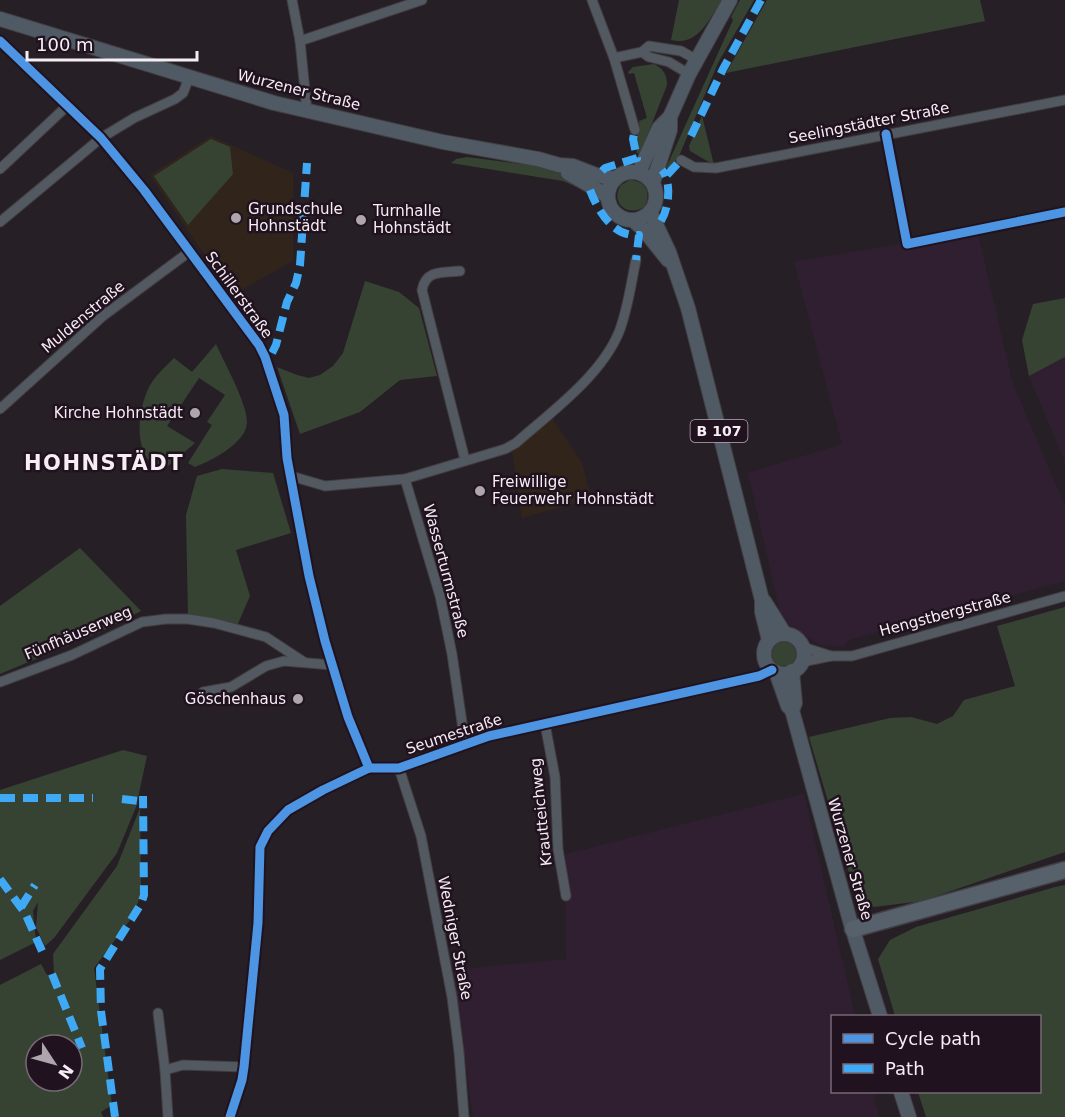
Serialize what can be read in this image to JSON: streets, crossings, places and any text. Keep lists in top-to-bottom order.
{
  "streets": {
    "main road": ["Wurzener Straße", "B 107"],
    "street": [
      "Seelingstädter Straße",
      "Schillerstraße",
      "Muldenstraße",
      "Wasserturmstraße",
      "Hengstbergstraße",
      "Fünfhäuserweg",
      "Seumestraße",
      "Krautteichweg",
      "Wedniger Straße"
    ]
  },
  "crossings": [
    ["Wurzener Straße", "Hengstbergstraße"],
    ["Wurzener Straße", "Seumestraße"],
    ["Schillerstraße", "Muldenstraße"],
    ["Schillerstraße", "Fünfhäuserweg"],
    ["Schillerstraße", "Seumestraße"],
    ["Wasserturmstraße", "Seumestraße"],
    ["Hengstbergstraße", "Seumestraße"],
    ["Seumestraße", "Krautteichweg"],
    ["Seumestraße", "Wedniger Straße"]
  ],
  "districts": ["HOHNSTÄDT"],
  "places": [
    "Grundschule Hohnstädt",
    "Turnhalle Hohnstädt",
    "Kirche Hohnstädt",
    "Freiwillige Feuerwehr Hohnstädt",
    "Göschenhaus"
  ],
  "legend": ["Cycle path", "Path"],
  "scale_bar": "100 m",
  "north": "bottom right"
}
